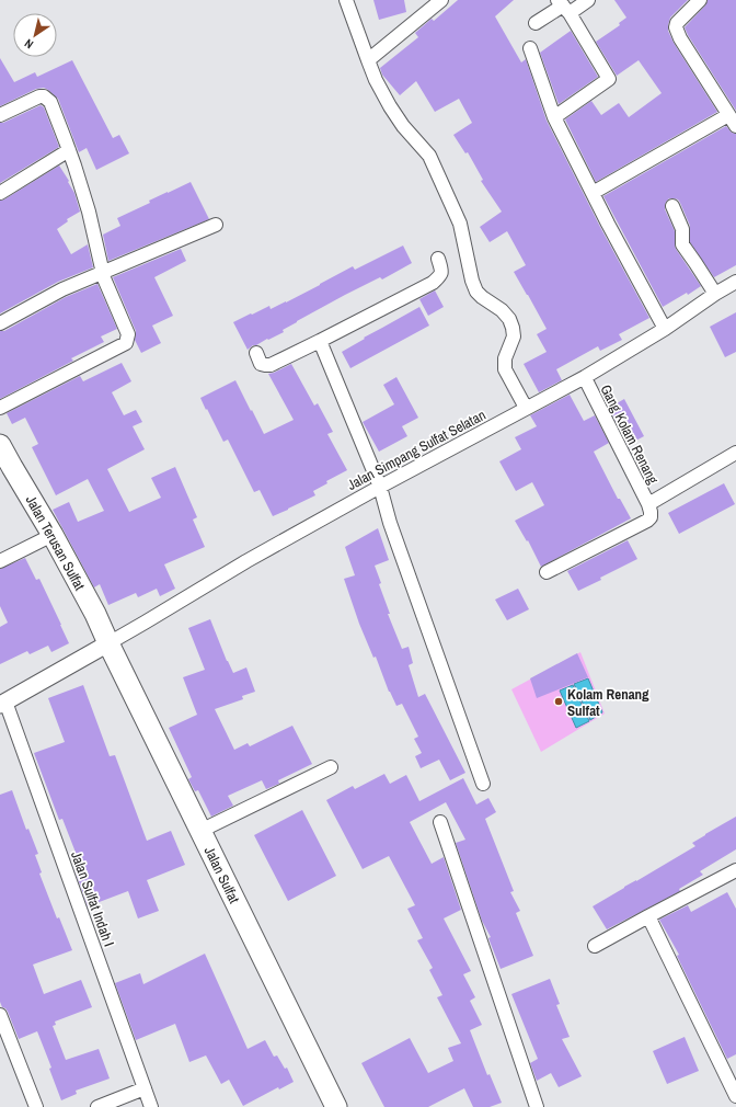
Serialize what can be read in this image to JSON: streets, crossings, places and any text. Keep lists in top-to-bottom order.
{
  "streets": {
    "main road": ["Jalan Terusan Sulfat", "Jalan Sulfat"],
    "street": ["Gang Kolam Renang", "Jalan Simpang Sulfat Selatan", "Jalan Sulfat Indah I"]
  },
  "crossings": [
    ["Gang Kolam Renang", "Jalan Simpang Sulfat Selatan"],
    ["Jalan Simpang Sulfat Selatan", "Jalan Terusan Sulfat"],
    ["Jalan Simpang Sulfat Selatan", "Jalan Sulfat"],
    ["Jalan Terusan Sulfat", "Jalan Sulfat"]
  ],
  "places": ["Kolam Renang Sulfat"],
  "north": "bottom left"
}
